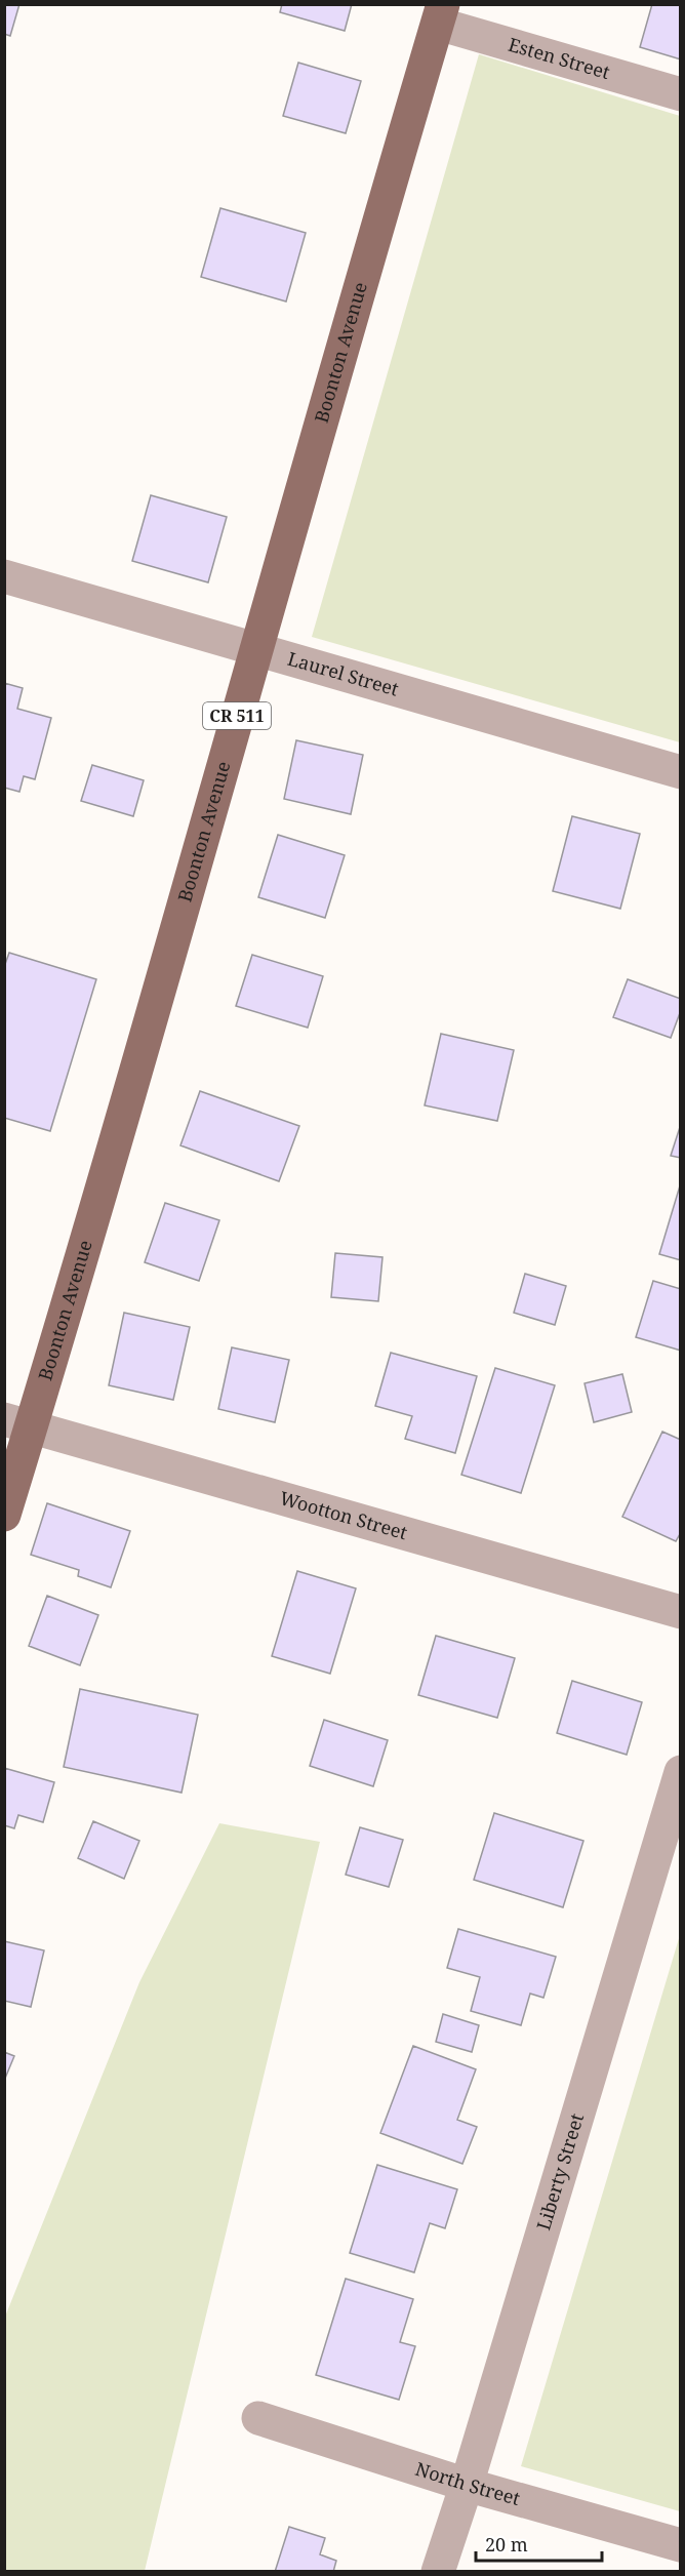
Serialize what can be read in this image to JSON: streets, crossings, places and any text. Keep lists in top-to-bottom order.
{
  "streets": {
    "main road": ["Boonton Avenue", "CR 511"],
    "street": [
      "Esten Street",
      "Laurel Street",
      "Wootton Street",
      "Liberty Street",
      "North Street"
    ]
  },
  "crossings": [
    ["Esten Street", "Boonton Avenue"],
    ["Boonton Avenue", "Laurel Street"],
    ["Boonton Avenue", "Wootton Street"],
    ["Liberty Street", "North Street"]
  ],
  "scale_bar": "20 m"
}
